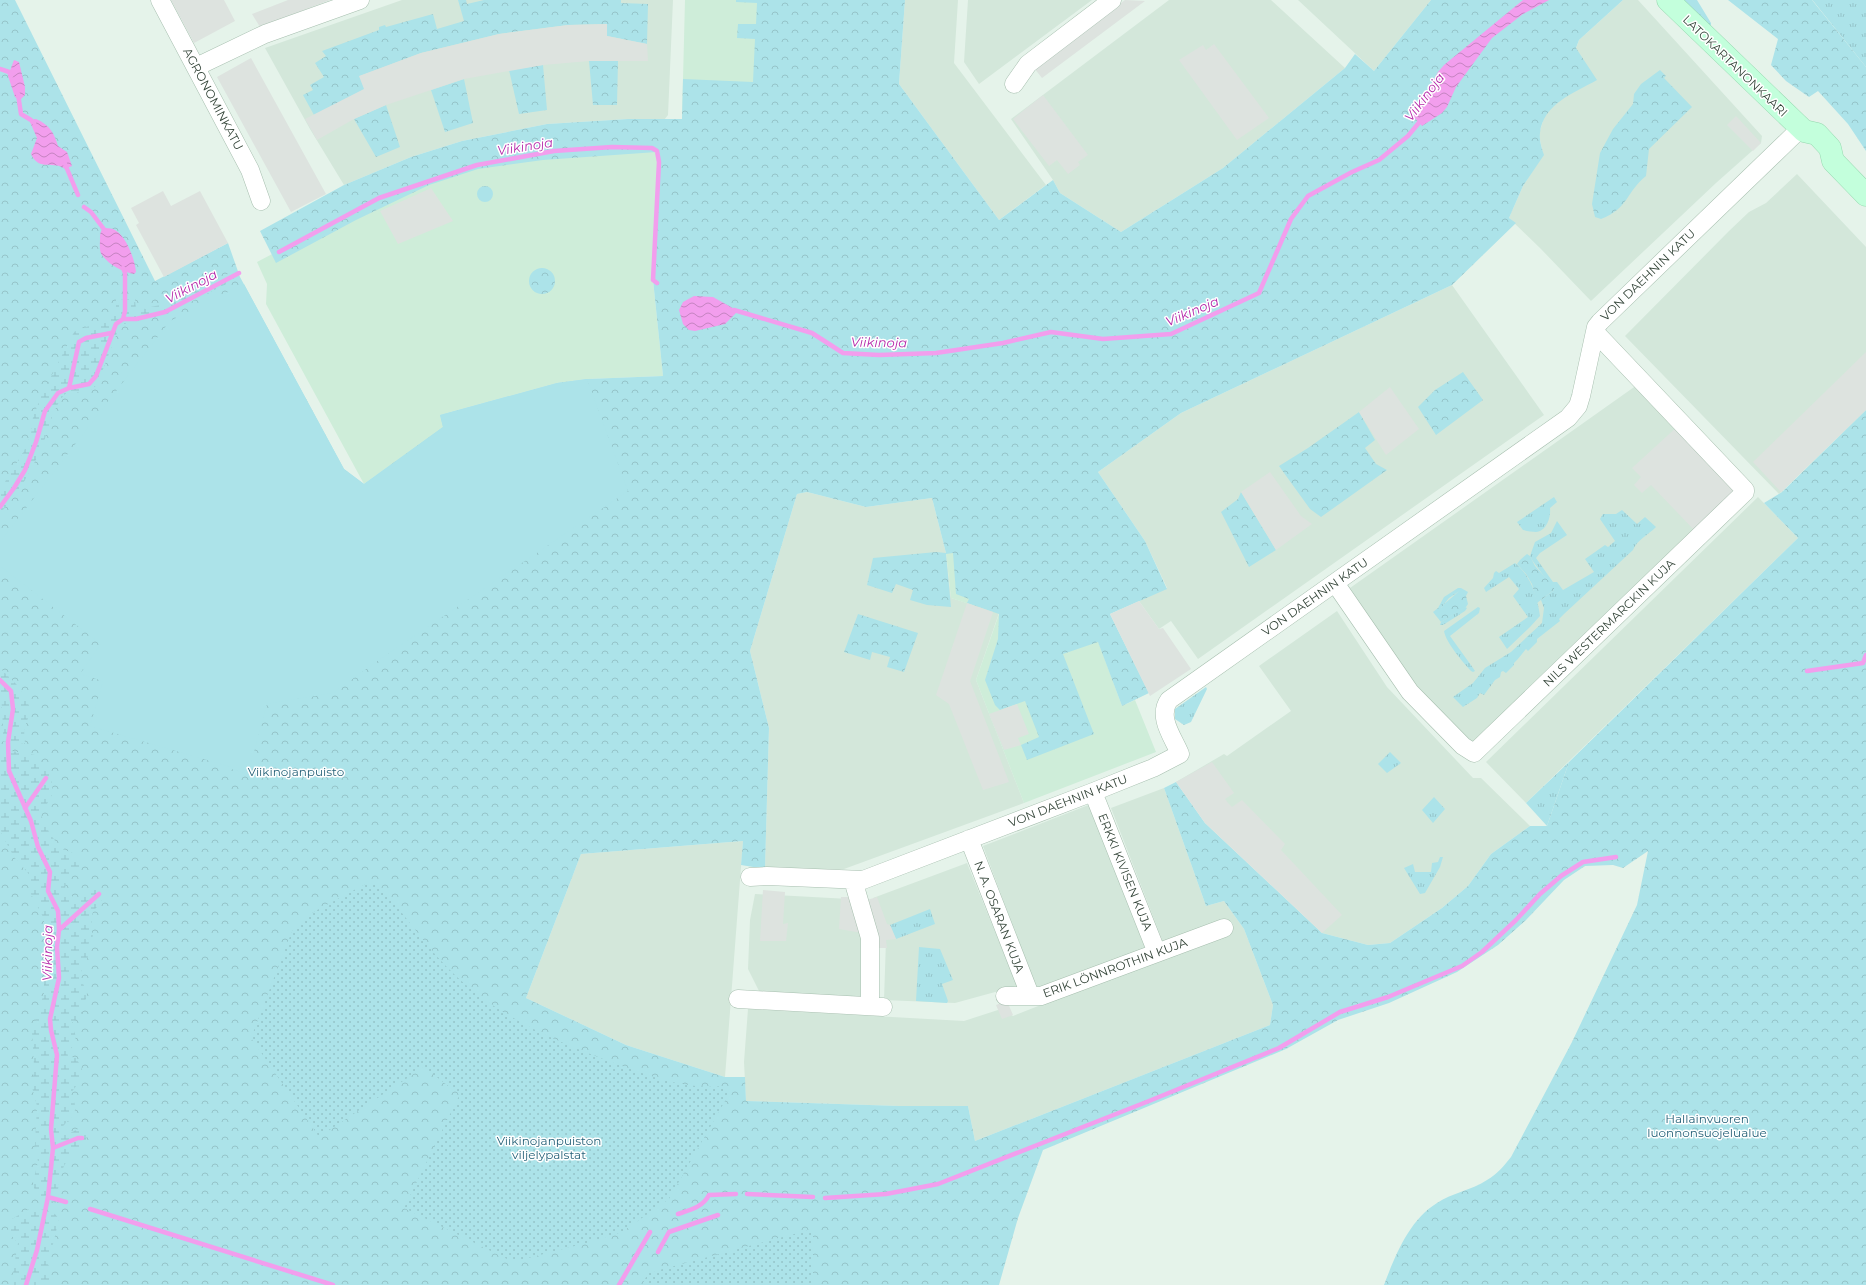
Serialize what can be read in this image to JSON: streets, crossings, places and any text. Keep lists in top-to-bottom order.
{
  "streets": {
    "street": [
      "LATOKARTANONKAARI",
      "AGRONOMINKATU",
      "VON DAEHNIN KATU",
      "NILS WESTERMARCKIN KUJA",
      "ERKKI KIVISEN KUJA",
      "N. A. OSARAN KUJA",
      "ERIK LÖNNROTHIN KUJA"
    ]
  },
  "crossings": [
    ["LATOKARTANONKAARI", "VON DAEHNIN KATU"],
    ["VON DAEHNIN KATU", "NILS WESTERMARCKIN KUJA"],
    ["VON DAEHNIN KATU", "ERKKI KIVISEN KUJA"],
    ["VON DAEHNIN KATU", "N. A. OSARAN KUJA"],
    ["ERKKI KIVISEN KUJA", "ERIK LÖNNROTHIN KUJA"],
    ["N. A. OSARAN KUJA", "ERIK LÖNNROTHIN KUJA"]
  ],
  "water": ["Viikinoja"],
  "parks": ["Viikinojanpuisto", "Hallainvuoren luonnonsuojelualue", "Viikinojanpuiston viljelypalstat"]
}
